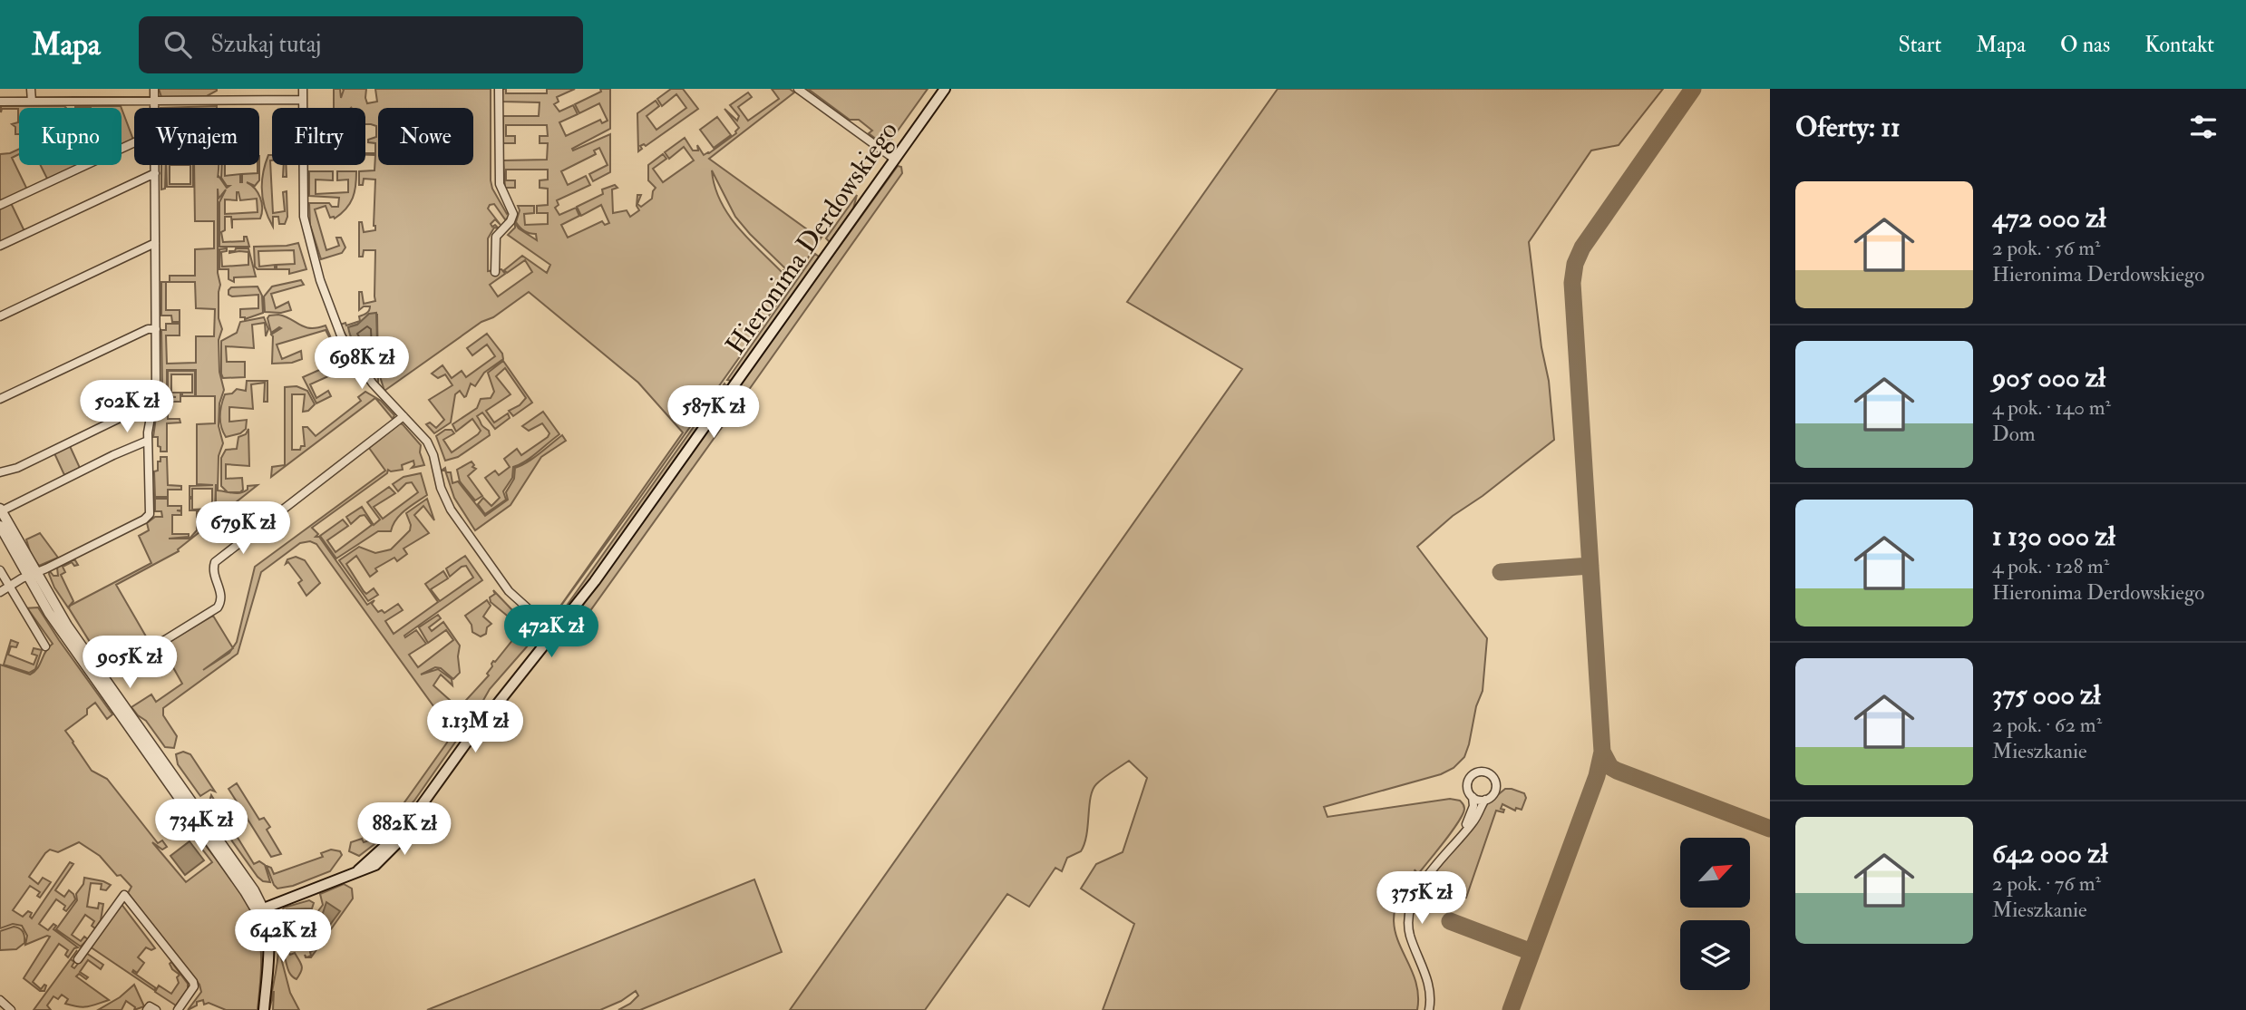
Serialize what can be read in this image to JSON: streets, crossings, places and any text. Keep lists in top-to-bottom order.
{
  "streets": {
    "main road": ["Hieronima Derdowskiego"]
  },
  "north": "top right",
  "page": {
    "header": "Mapa",
    "search": "Szukaj tutaj",
    "nav": [
      "Start",
      "Mapa",
      "O nas",
      "Kontakt"
    ],
    "heading": "Oferty: 11",
    "chip": [
      "Kupno",
      "Wynajem",
      "Filtry",
      "Nowe"
    ],
    "list": [
      {
        "name": "472 000 zł",
        "note": "2 pok. · 56 m² · Hieronima Derdowskiego"
      },
      {
        "name": "905 000 zł",
        "note": "4 pok. · 140 m² · Dom"
      },
      {
        "name": "1 130 000 zł",
        "note": "4 pok. · 128 m² · Hieronima Derdowskiego"
      },
      {
        "name": "375 000 zł",
        "note": "2 pok. · 62 m² · Mieszkanie"
      },
      {
        "name": "642 000 zł",
        "note": "2 pok. · 76 m² · Mieszkanie"
      }
    ],
    "price": [
      "698K zł",
      "502K zł",
      "587K zł",
      "679K zł",
      "472K zł",
      "905K zł",
      "1.13M zł",
      "734K zł",
      "882K zł",
      "375K zł",
      "642K zł"
    ]
  }
}
